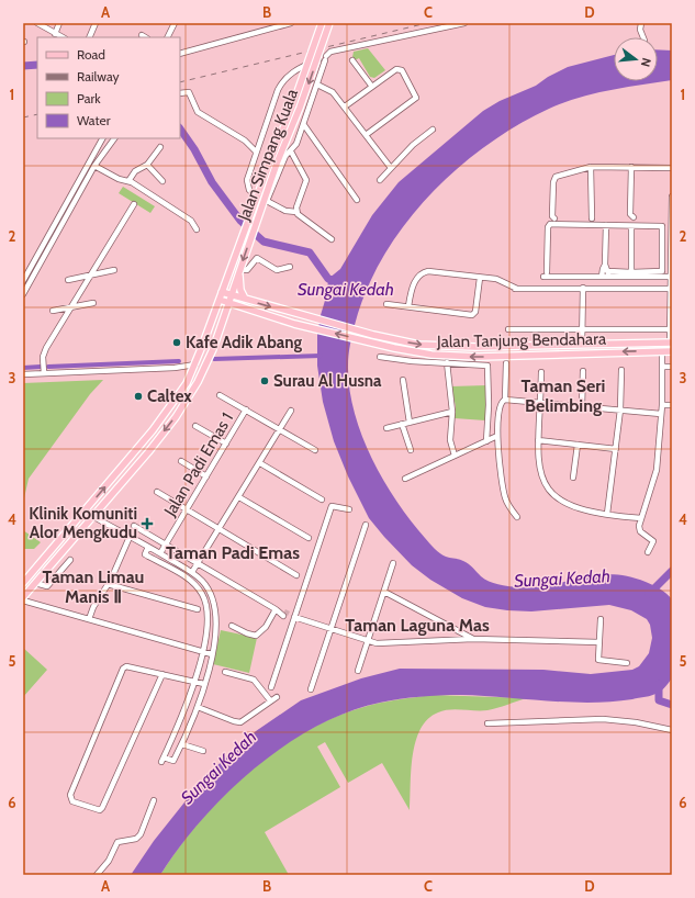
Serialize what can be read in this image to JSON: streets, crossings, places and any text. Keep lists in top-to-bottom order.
{
  "streets": {
    "main road": ["Jalan Simpang Kuala", "Jalan Tanjung Bendahara"],
    "street": ["Jalan Padi Emas 1"]
  },
  "crossings": [
    ["Jalan Simpang Kuala", "Jalan Tanjung Bendahara"]
  ],
  "districts": [
    "Taman Seri Belimbing",
    "Taman Padi Emas",
    "Taman Limau Manis Ⅱ",
    "Taman Laguna Mas"
  ],
  "water": ["Sungai Kedah"],
  "places": {
    "other": ["Kafe Adik Abang", "Surau Al Husna", "Caltex"],
    "health": ["Klinik Komuniti Alor Mengkudu"]
  },
  "legend": [
    "Road",
    "Railway",
    "Park",
    "Water"
  ],
  "north": "right",
  "grid": {
    "columns": [
      "A",
      "B",
      "C",
      "D"
    ],
    "rows": [
      "1",
      "2",
      "3",
      "4",
      "5",
      "6"
    ]
  }
}
